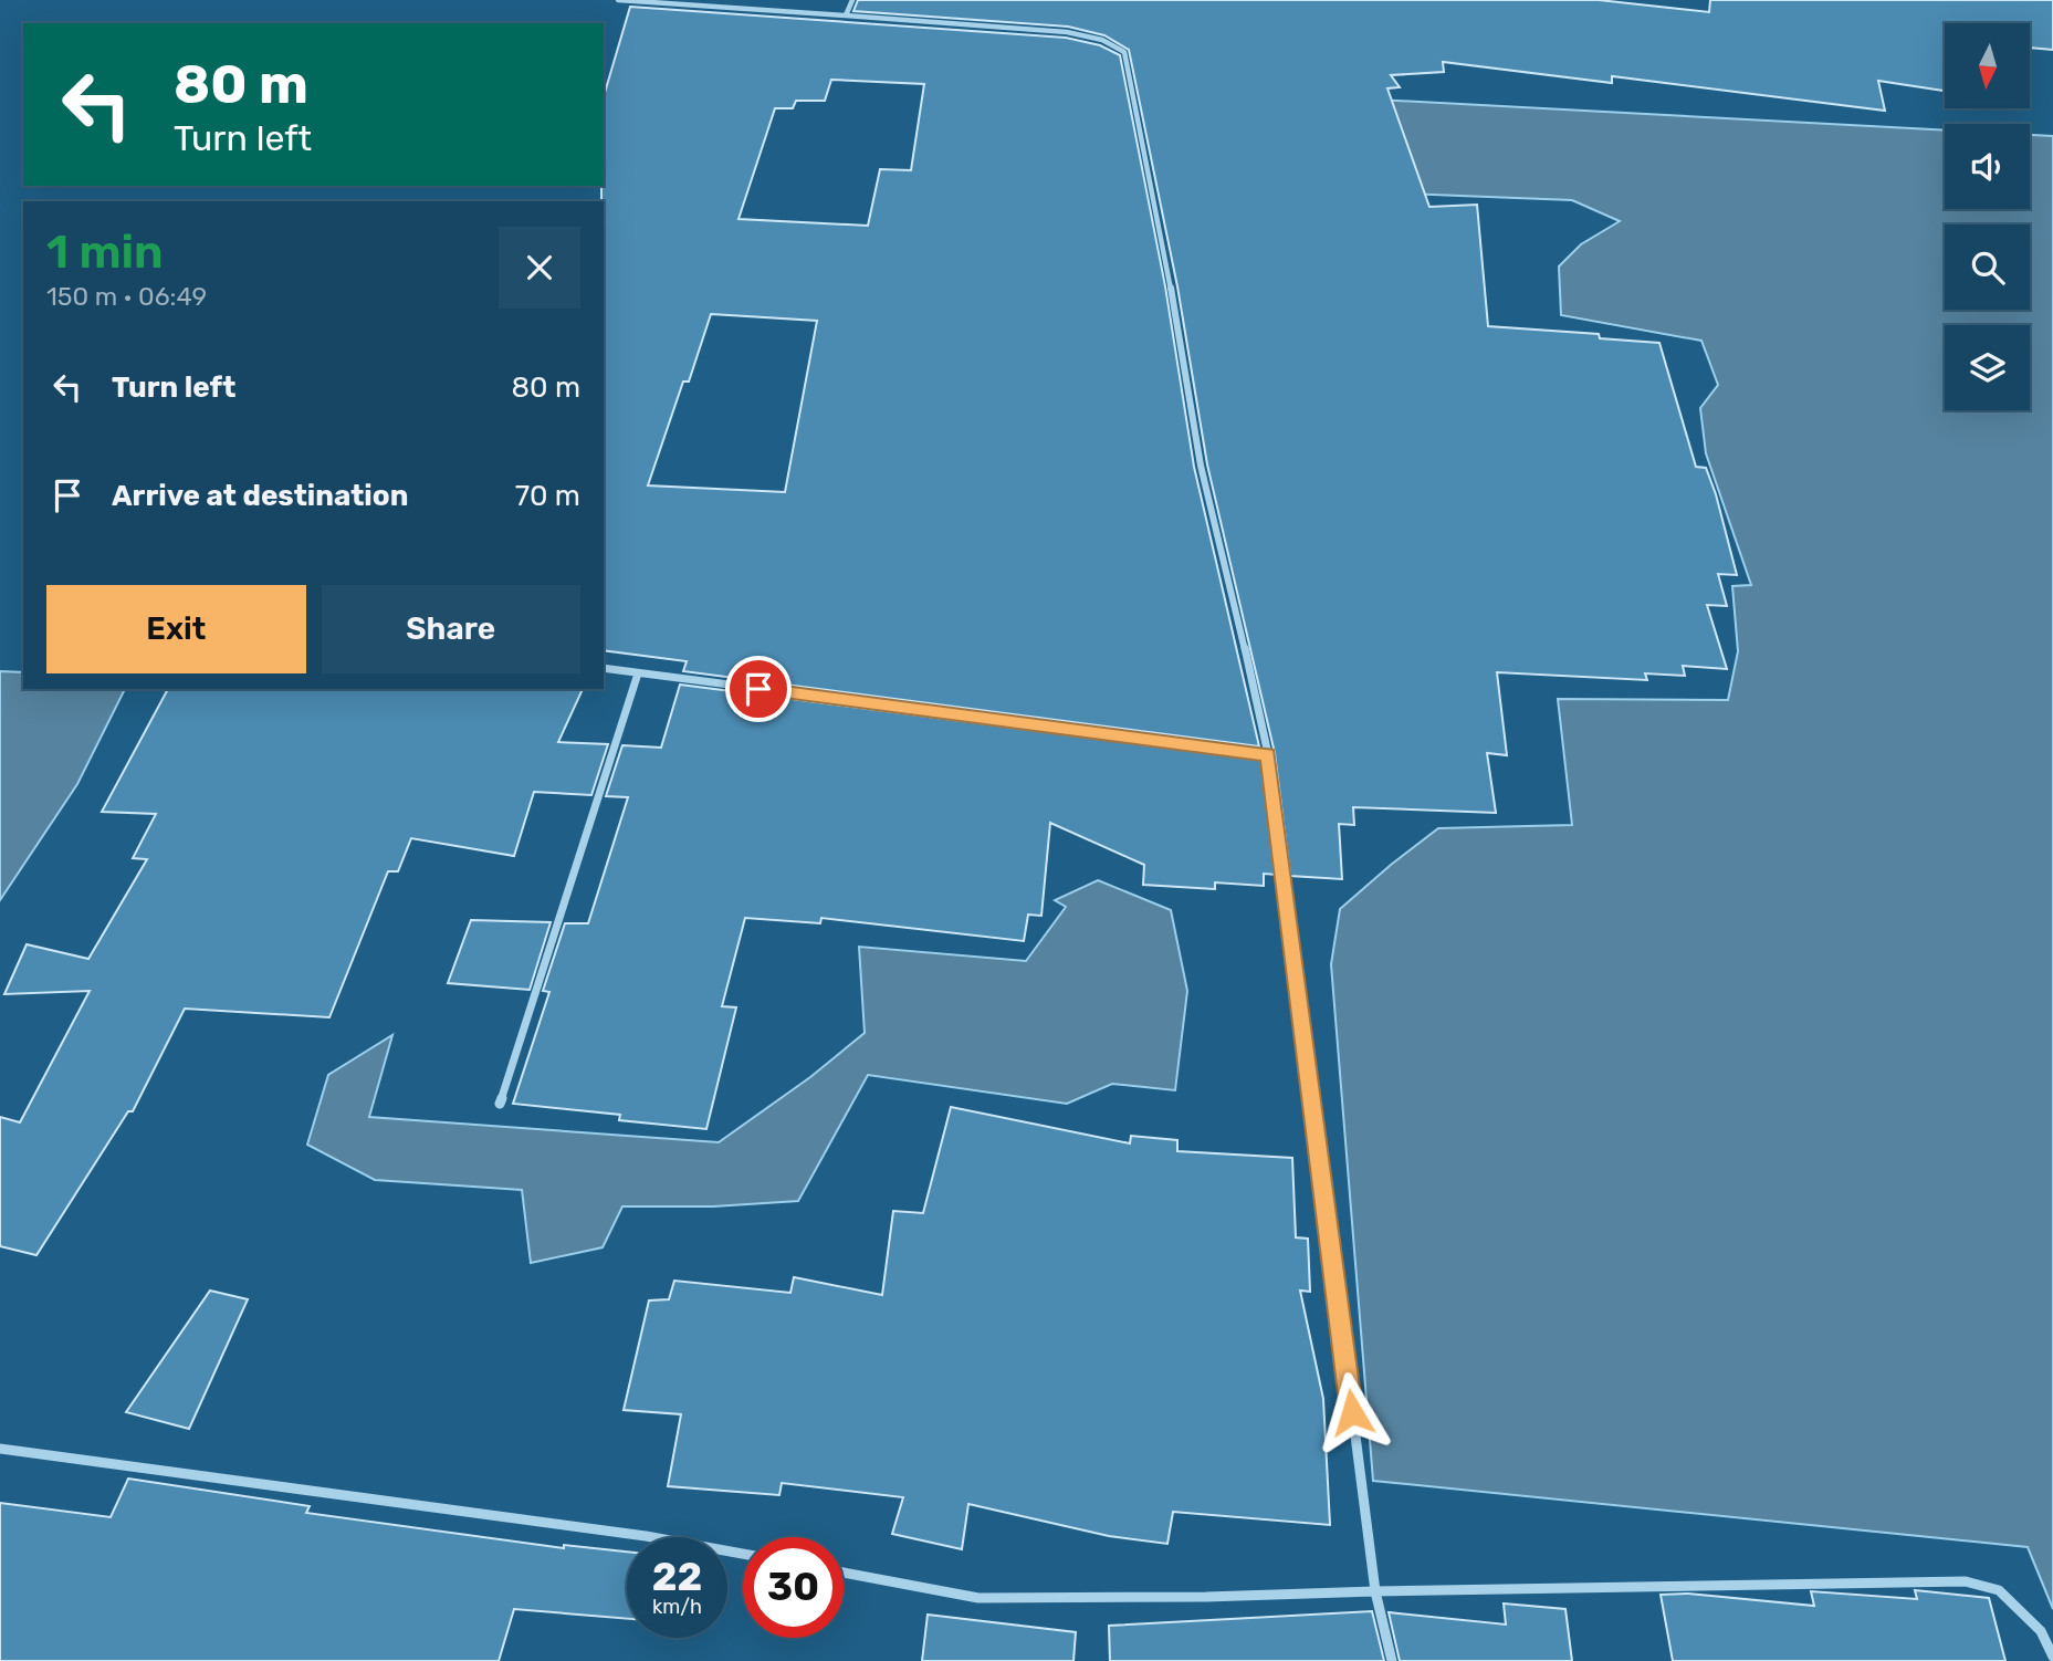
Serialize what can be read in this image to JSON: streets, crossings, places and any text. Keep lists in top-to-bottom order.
{
  "north": "bottom",
  "page": {
    "turn": ["80 m", "Turn left"],
    "heading": ["1 min", "150 m · 06:49"],
    "list": [
      {
        "name": "Turn left",
        "value": "80 m"
      },
      {
        "name": "Arrive at destination",
        "value": "70 m"
      }
    ],
    "buttons": ["Exit", "Share"],
    "speed": "22 km/h",
    "limit": "30"
  }
}
